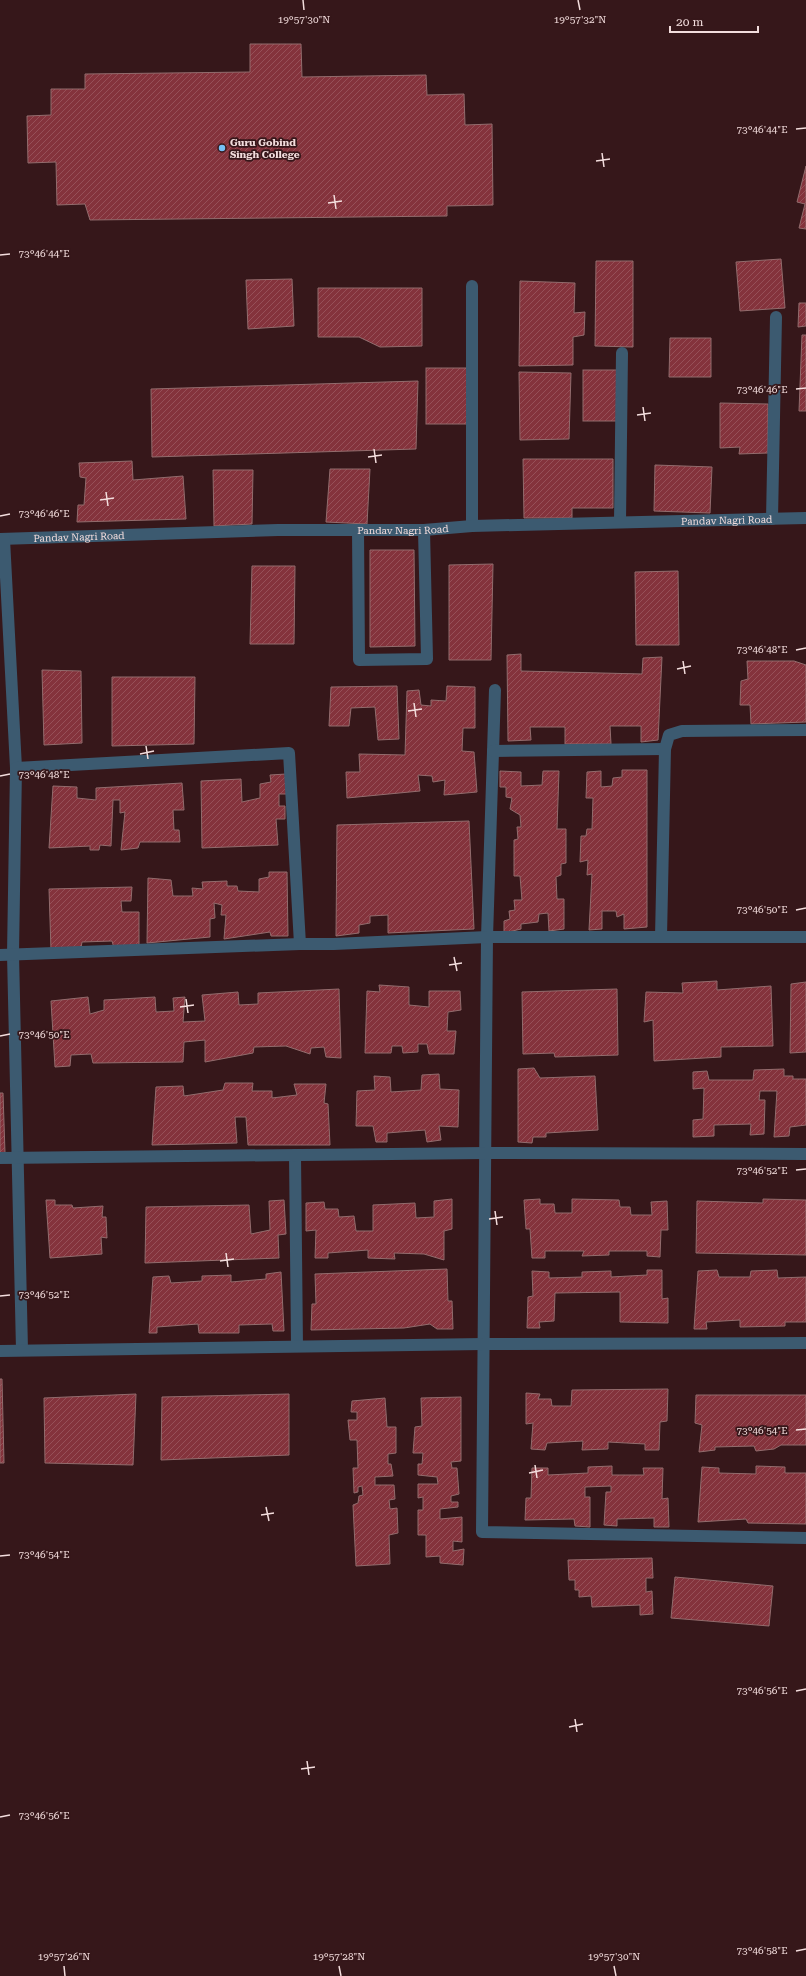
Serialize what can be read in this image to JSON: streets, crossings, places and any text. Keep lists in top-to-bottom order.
{
  "streets": {
    "street": ["Pandav Nagri Road"]
  },
  "places": ["Guru Gobind Singh College"],
  "scale_bar": "20 m",
  "coordinates": [
    "19°57'30\"N",
    "19°57'32\"N",
    "73°46'44\"E",
    "73°46'46\"E",
    "73°46'48\"E",
    "73°46'50\"E",
    "73°46'52\"E",
    "73°46'54\"E",
    "73°46'56\"E",
    "73°46'58\"E",
    "19°57'26\"N",
    "19°57'28\"N"
  ]
}
